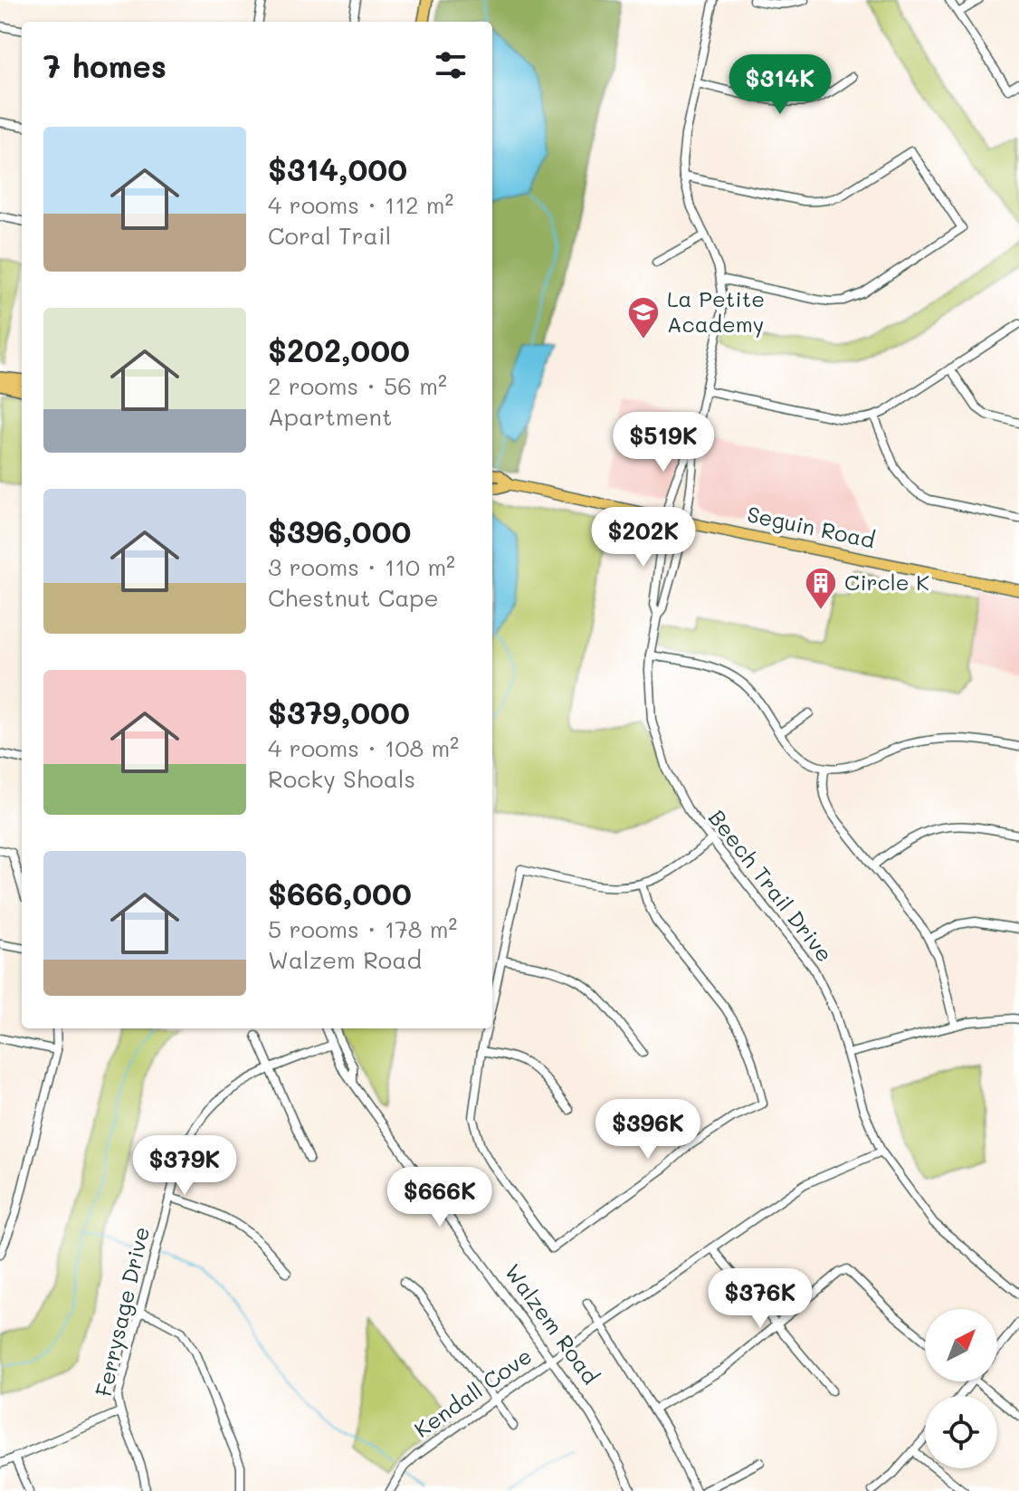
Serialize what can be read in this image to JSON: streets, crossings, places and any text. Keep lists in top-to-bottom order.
{
  "streets": {
    "main road": ["Seguin Road"],
    "street": [
      "Beech Trail Drive",
      "Ferrysage Drive",
      "Walzem Road",
      "Kendall Cove"
    ]
  },
  "crossings": [
    ["Seguin Road", "Beech Trail Drive"],
    ["Beech Trail Drive", "Kendall Cove"],
    ["Ferrysage Drive", "Walzem Road"],
    ["Walzem Road", "Kendall Cove"]
  ],
  "places": {
    "school or university": ["La Petite Academy"],
    "building": ["Circle K"]
  },
  "north": "top right",
  "page": {
    "heading": "7 homes",
    "price": [
      "$314K",
      "$519K",
      "$202K",
      "$396K",
      "$379K",
      "$666K",
      "$376K"
    ],
    "list": [
      {
        "name": "$314,000",
        "note": "4 rooms · 112 m² · Coral Trail"
      },
      {
        "name": "$202,000",
        "note": "2 rooms · 56 m² · Apartment"
      },
      {
        "name": "$396,000",
        "note": "3 rooms · 110 m² · Chestnut Cape"
      },
      {
        "name": "$379,000",
        "note": "4 rooms · 108 m² · Rocky Shoals"
      },
      {
        "name": "$666,000",
        "note": "5 rooms · 178 m² · Walzem Road"
      }
    ]
  }
}
